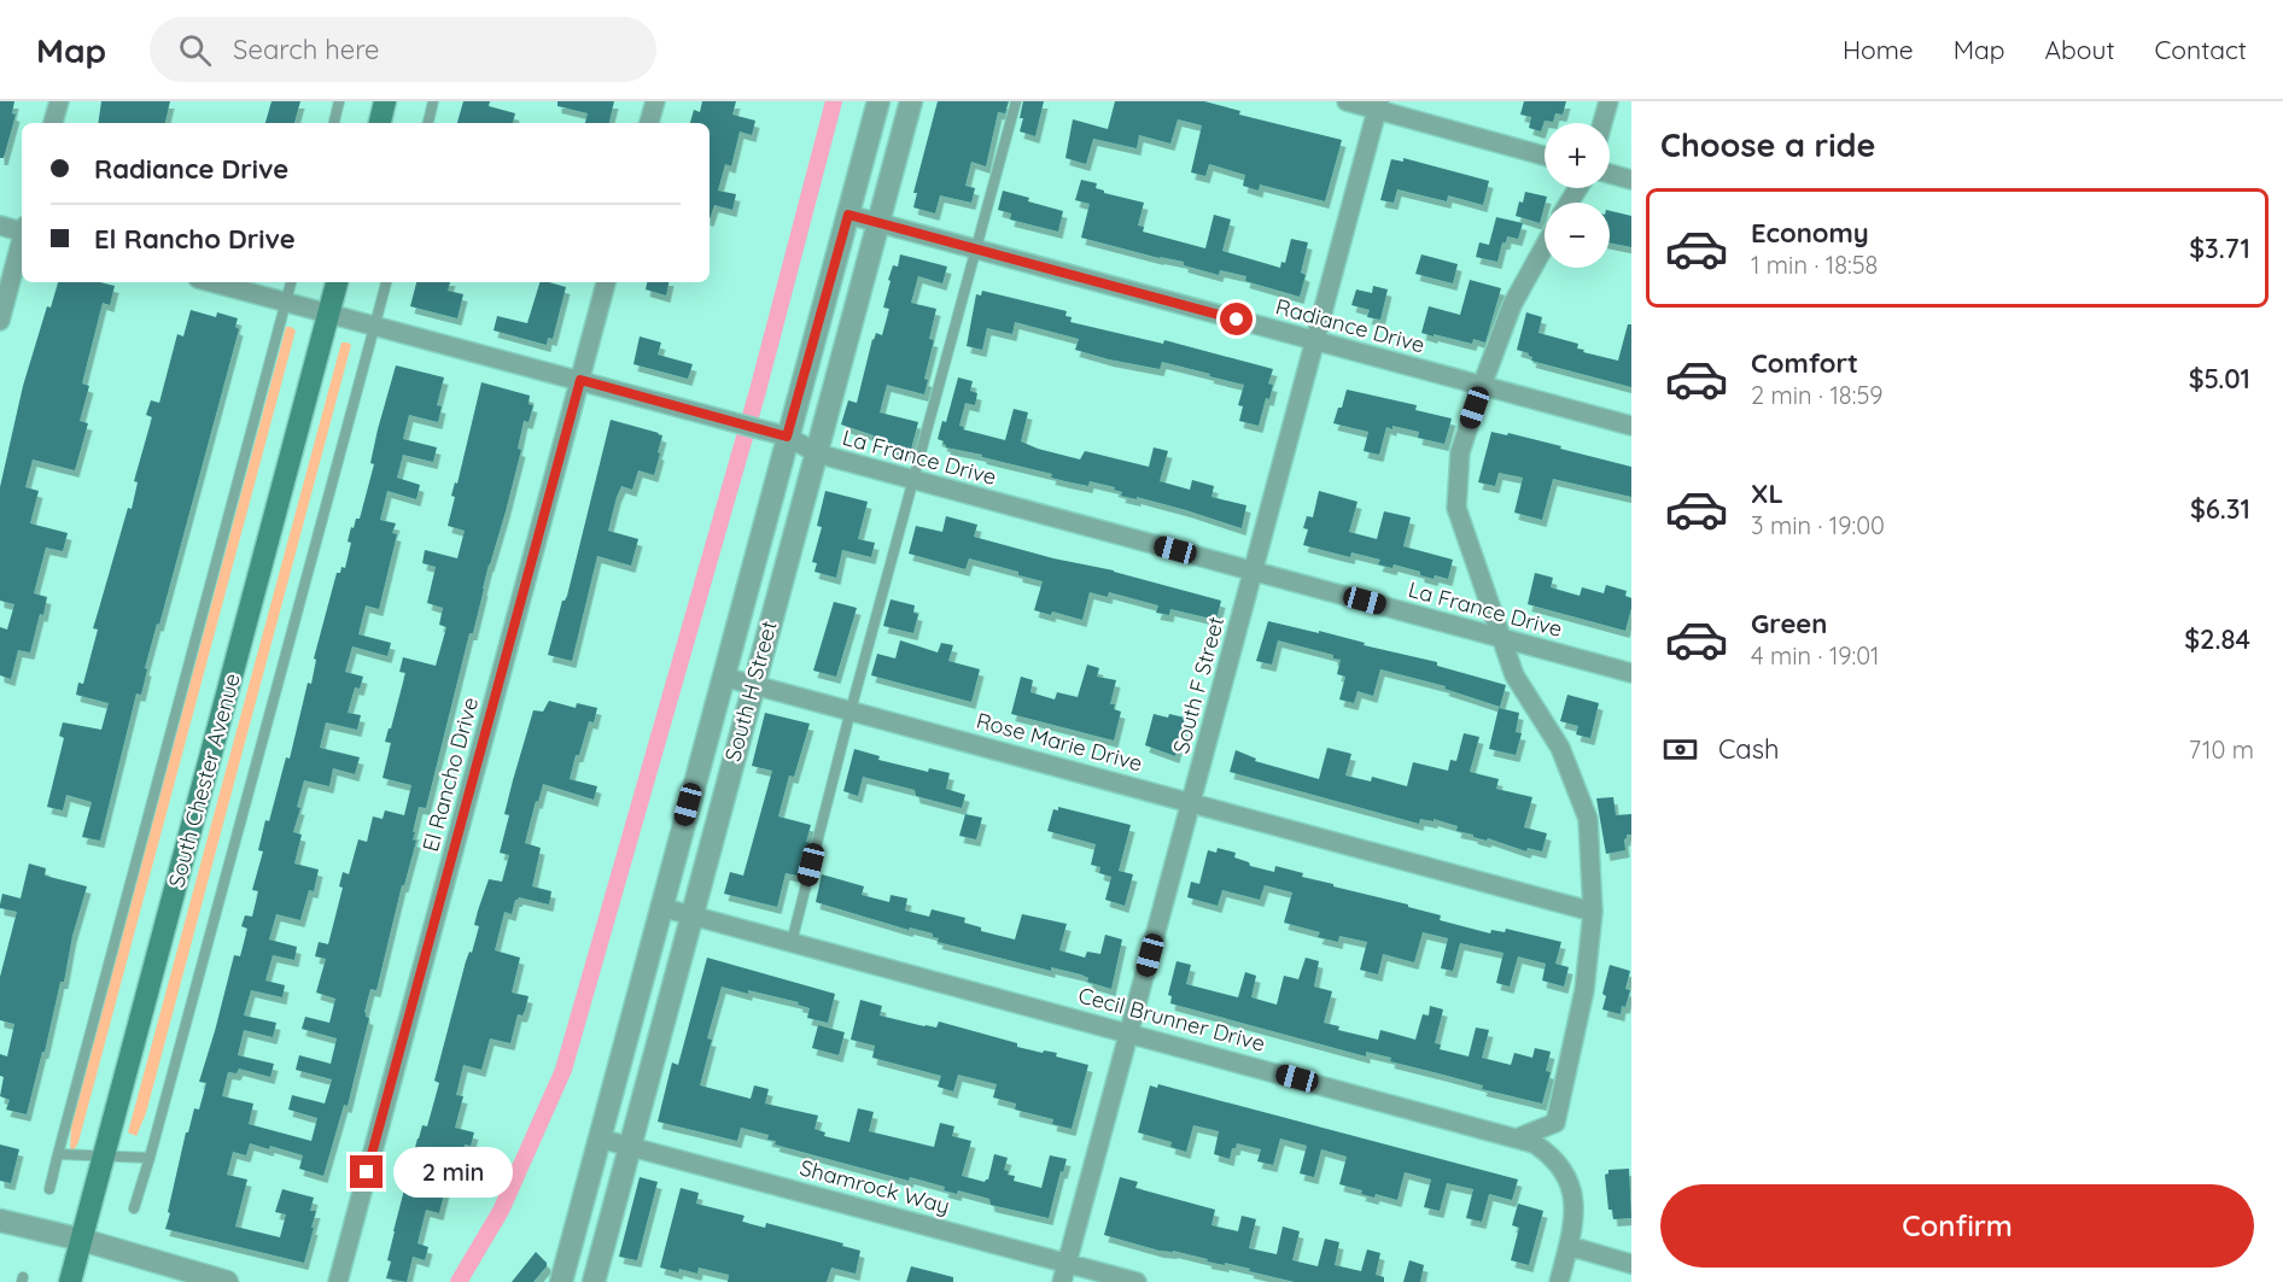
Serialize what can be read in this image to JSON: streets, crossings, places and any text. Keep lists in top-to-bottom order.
{
  "streets": {
    "main road": ["South Chester Avenue"],
    "street": [
      "Radiance Drive",
      "La France Drive",
      "South F Street",
      "South H Street",
      "Rose Marie Drive",
      "El Rancho Drive",
      "Cecil Brunner Drive",
      "Shamrock Way"
    ]
  },
  "crossings": [
    ["Radiance Drive", "South F Street"],
    ["Radiance Drive", "South H Street"],
    ["La France Drive", "South F Street"],
    ["La France Drive", "South H Street"],
    ["La France Drive", "El Rancho Drive"],
    ["La France Drive", "South Chester Avenue"],
    ["South F Street", "Rose Marie Drive"],
    ["South F Street", "Cecil Brunner Drive"],
    ["South F Street", "Shamrock Way"],
    ["South H Street", "Rose Marie Drive"],
    ["South H Street", "Cecil Brunner Drive"],
    ["South H Street", "Shamrock Way"]
  ],
  "page": {
    "header": "Map",
    "search": "Search here",
    "nav": [
      "Home",
      "Map",
      "About",
      "Contact"
    ],
    "heading": "Choose a ride",
    "map_buttons": ["+", "−"],
    "banner": ["Radiance Drive", "El Rancho Drive"],
    "list": [
      {
        "name": "Economy",
        "note": "1 min · 18:58",
        "value": "$3.71"
      },
      {
        "name": "Comfort",
        "note": "2 min · 18:59",
        "value": "$5.01"
      },
      {
        "name": "XL",
        "note": "3 min · 19:00",
        "value": "$6.31"
      },
      {
        "name": "Green",
        "note": "4 min · 19:01",
        "value": "$2.84"
      }
    ],
    "pay": ["Cash", "710 m"],
    "bubble": "2 min",
    "buttons": "Confirm"
  }
}
